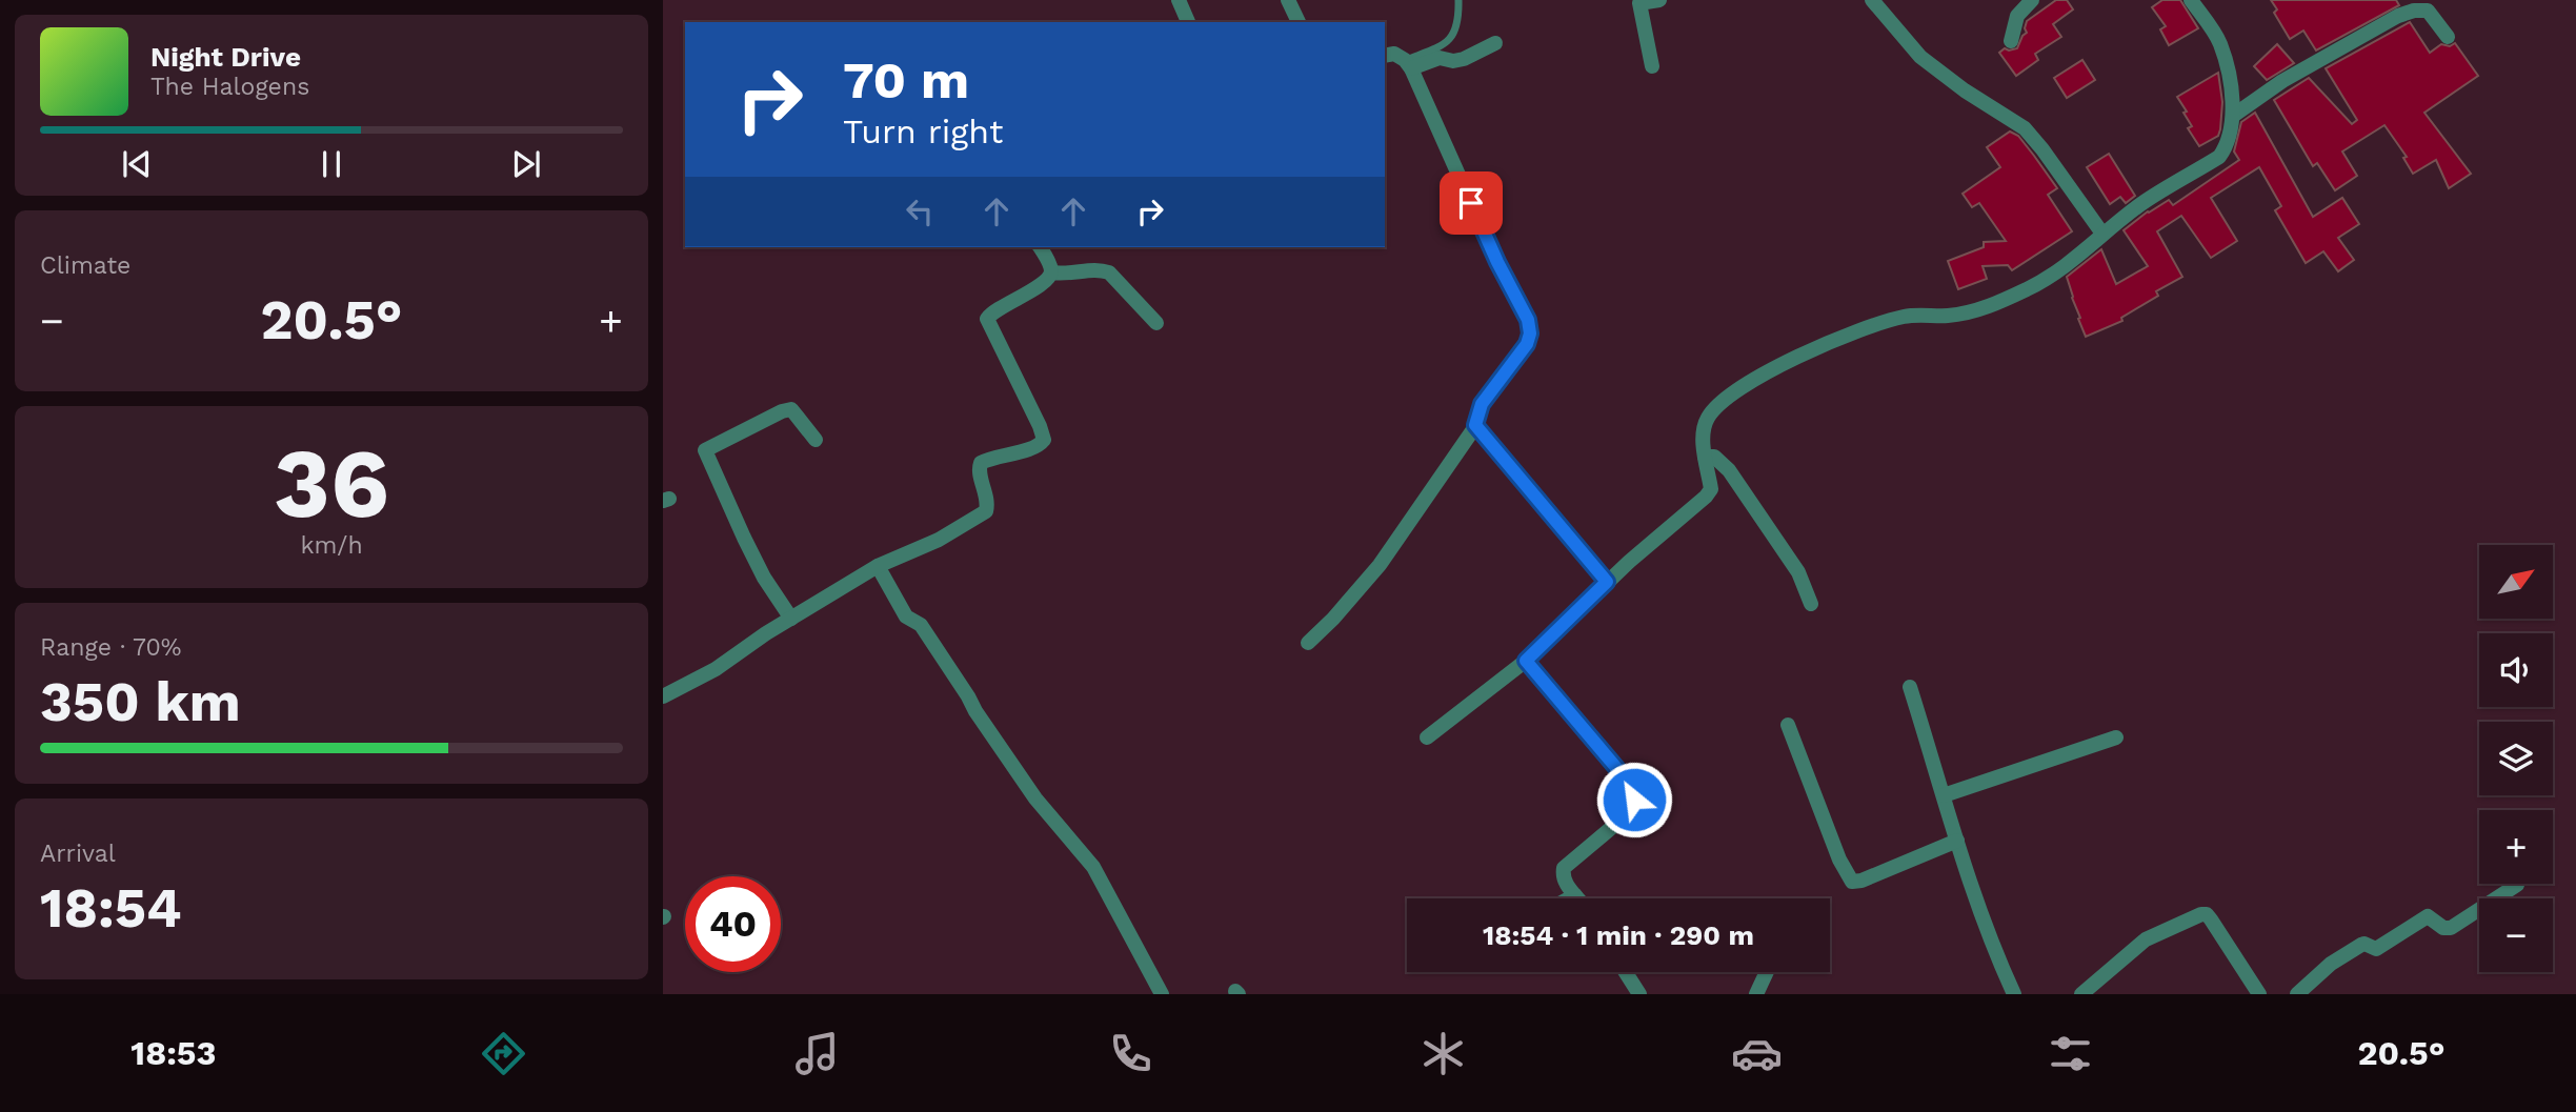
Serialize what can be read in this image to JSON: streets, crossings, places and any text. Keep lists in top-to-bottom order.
{
  "north": "top right",
  "page": {
    "turn": ["70 m", "Turn right"],
    "song": ["Night Drive", "The Halogens"],
    "tile": [
      "Climate",
      ["36", "km/h"],
      ["Range · 70%", "350 km"],
      ["Arrival", "18:54"]
    ],
    "heat": ["−", "20.5°", "+"],
    "map_buttons": ["+", "−"],
    "limit": "40",
    "trip": "18:54 · 1 min · 290 m",
    "tabs": ["18:53", "20.5°"]
  }
}
